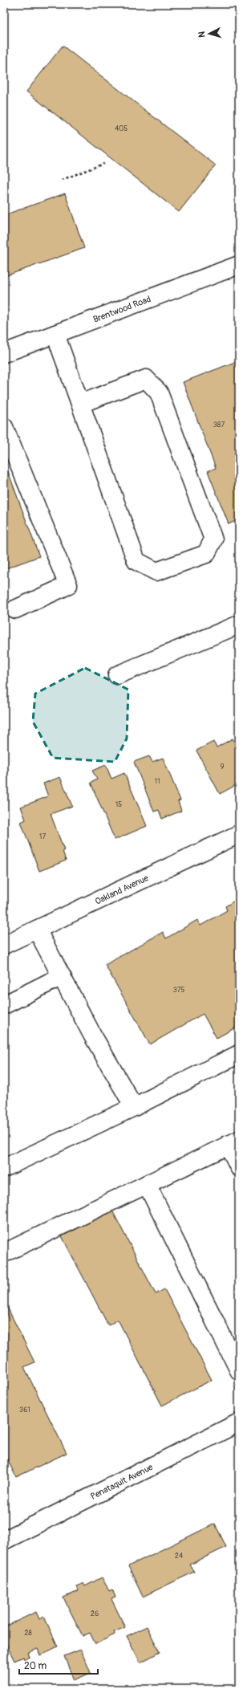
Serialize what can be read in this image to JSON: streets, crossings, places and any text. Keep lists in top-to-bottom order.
{
  "streets": {
    "street": ["Brentwood Road", "Oakland Avenue", "Penataquit Avenue"]
  },
  "house_numbers": [
    "405",
    "387",
    "9",
    "11",
    "15",
    "17",
    "375",
    "361",
    "24",
    "26",
    "28"
  ],
  "scale_bar": "20 m",
  "north": "left"
}
